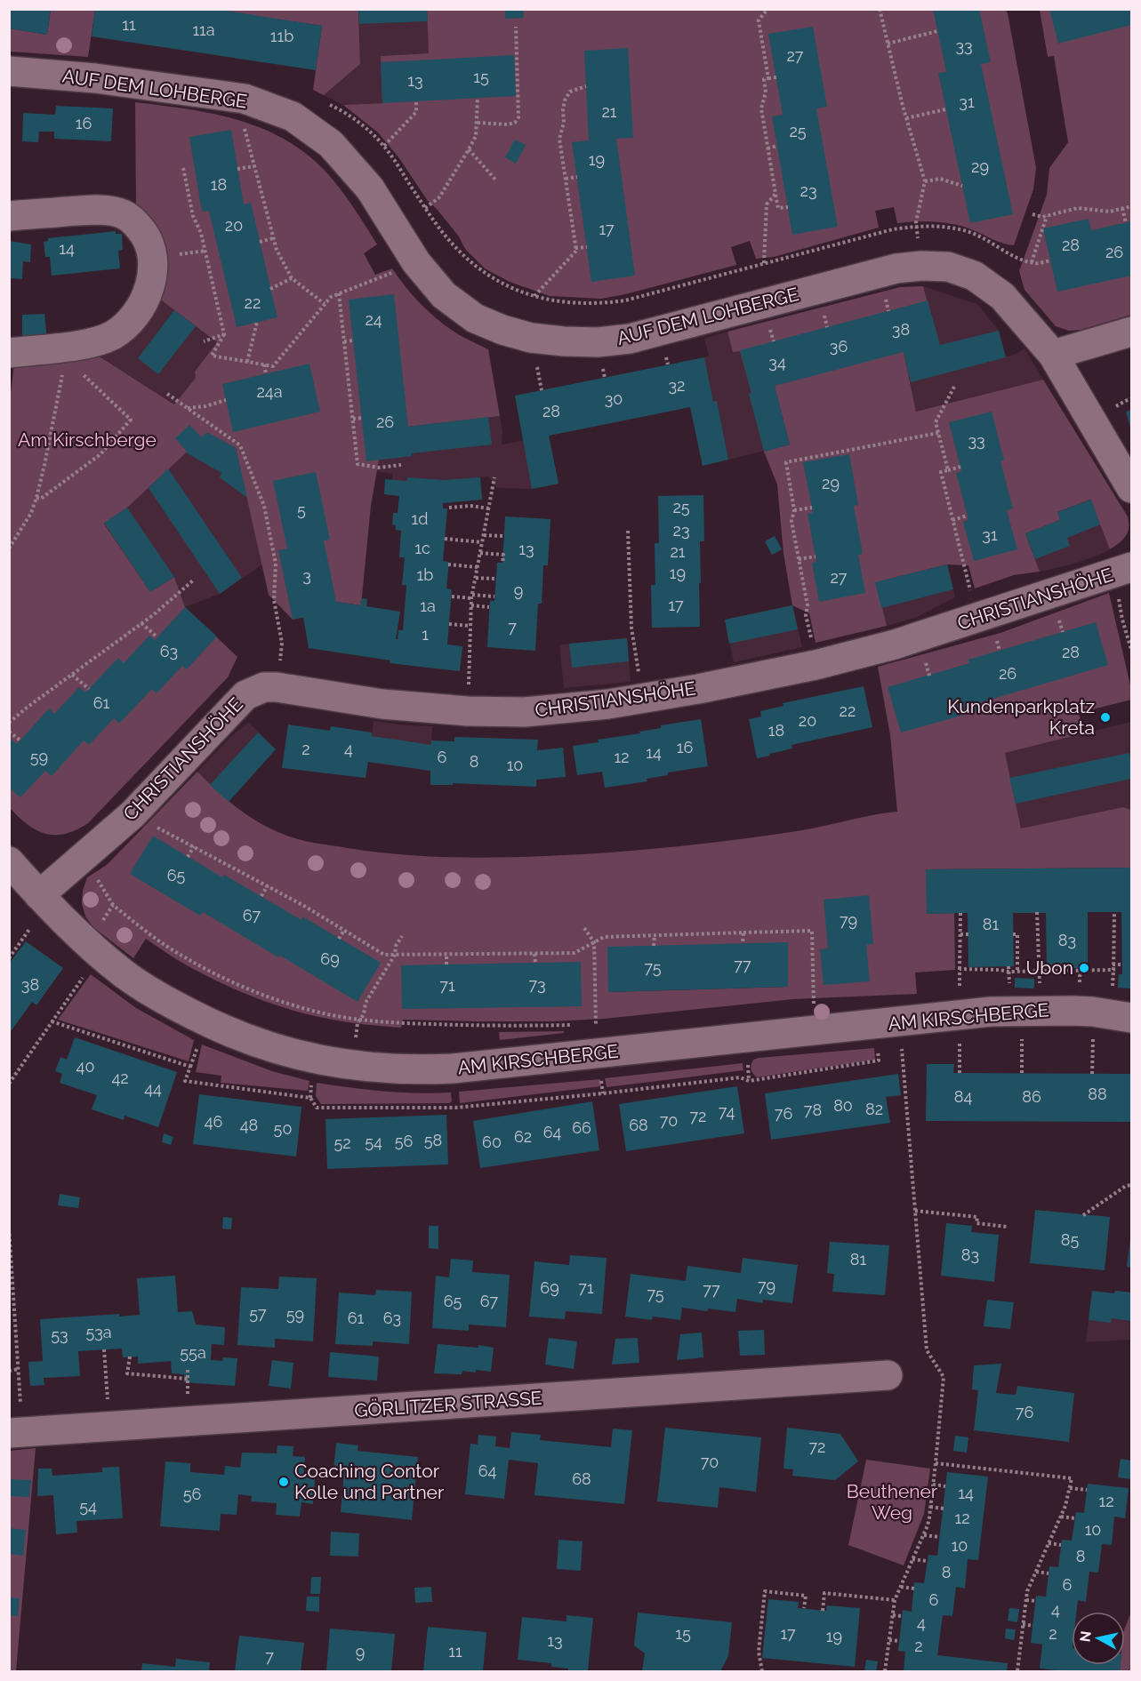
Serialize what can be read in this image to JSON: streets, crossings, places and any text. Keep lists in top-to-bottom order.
{
  "streets": {
    "street": [
      "AUF DEM LOHBERGE",
      "CHRISTIANSHÖHE",
      "AM KIRSCHBERGE",
      "GÖRLITZER STRASSE"
    ]
  },
  "crossings": [
    ["CHRISTIANSHÖHE", "AM KIRSCHBERGE"]
  ],
  "parks": ["Am Kirschberge", "Beuthener Weg"],
  "places": ["Kundenparkplatz Kreta", "Ubon", "Coaching Contor Kolle und Partner"],
  "house_numbers": [
    "11",
    "11a",
    "11b",
    "33",
    "27",
    "15",
    "13",
    "31",
    "21",
    "16",
    "25",
    "19",
    "29",
    "18",
    "23",
    "20",
    "17",
    "28",
    "14",
    "26",
    "22",
    "24",
    "38",
    "36",
    "34",
    "32",
    "24a",
    "30",
    "28",
    "26",
    "33",
    "29",
    "25",
    "5",
    "1d",
    "23",
    "31",
    "1c",
    "13",
    "21",
    "19",
    "1b",
    "3",
    "27",
    "9",
    "17",
    "1a",
    "7",
    "1",
    "63",
    "28",
    "26",
    "61",
    "22",
    "20",
    "18",
    "16",
    "2",
    "4",
    "14",
    "59",
    "6",
    "12",
    "8",
    "10",
    "65",
    "67",
    "79",
    "81",
    "83",
    "69",
    "77",
    "75",
    "38",
    "73",
    "71",
    "40",
    "42",
    "44",
    "88",
    "84",
    "86",
    "80",
    "82",
    "78",
    "74",
    "76",
    "72",
    "70",
    "46",
    "48",
    "68",
    "66",
    "50",
    "64",
    "62",
    "58",
    "56",
    "54",
    "60",
    "52",
    "85",
    "83",
    "81",
    "79",
    "69",
    "71",
    "77",
    "75",
    "65",
    "67",
    "57",
    "59",
    "61",
    "63",
    "53a",
    "53",
    "55a",
    "76",
    "72",
    "70",
    "64",
    "68",
    "14",
    "56",
    "12",
    "54",
    "12",
    "10",
    "10",
    "8",
    "8",
    "6",
    "6",
    "4",
    "4",
    "15",
    "17",
    "2",
    "19",
    "13",
    "2",
    "11",
    "9",
    "7"
  ],
  "north": "left"
}
